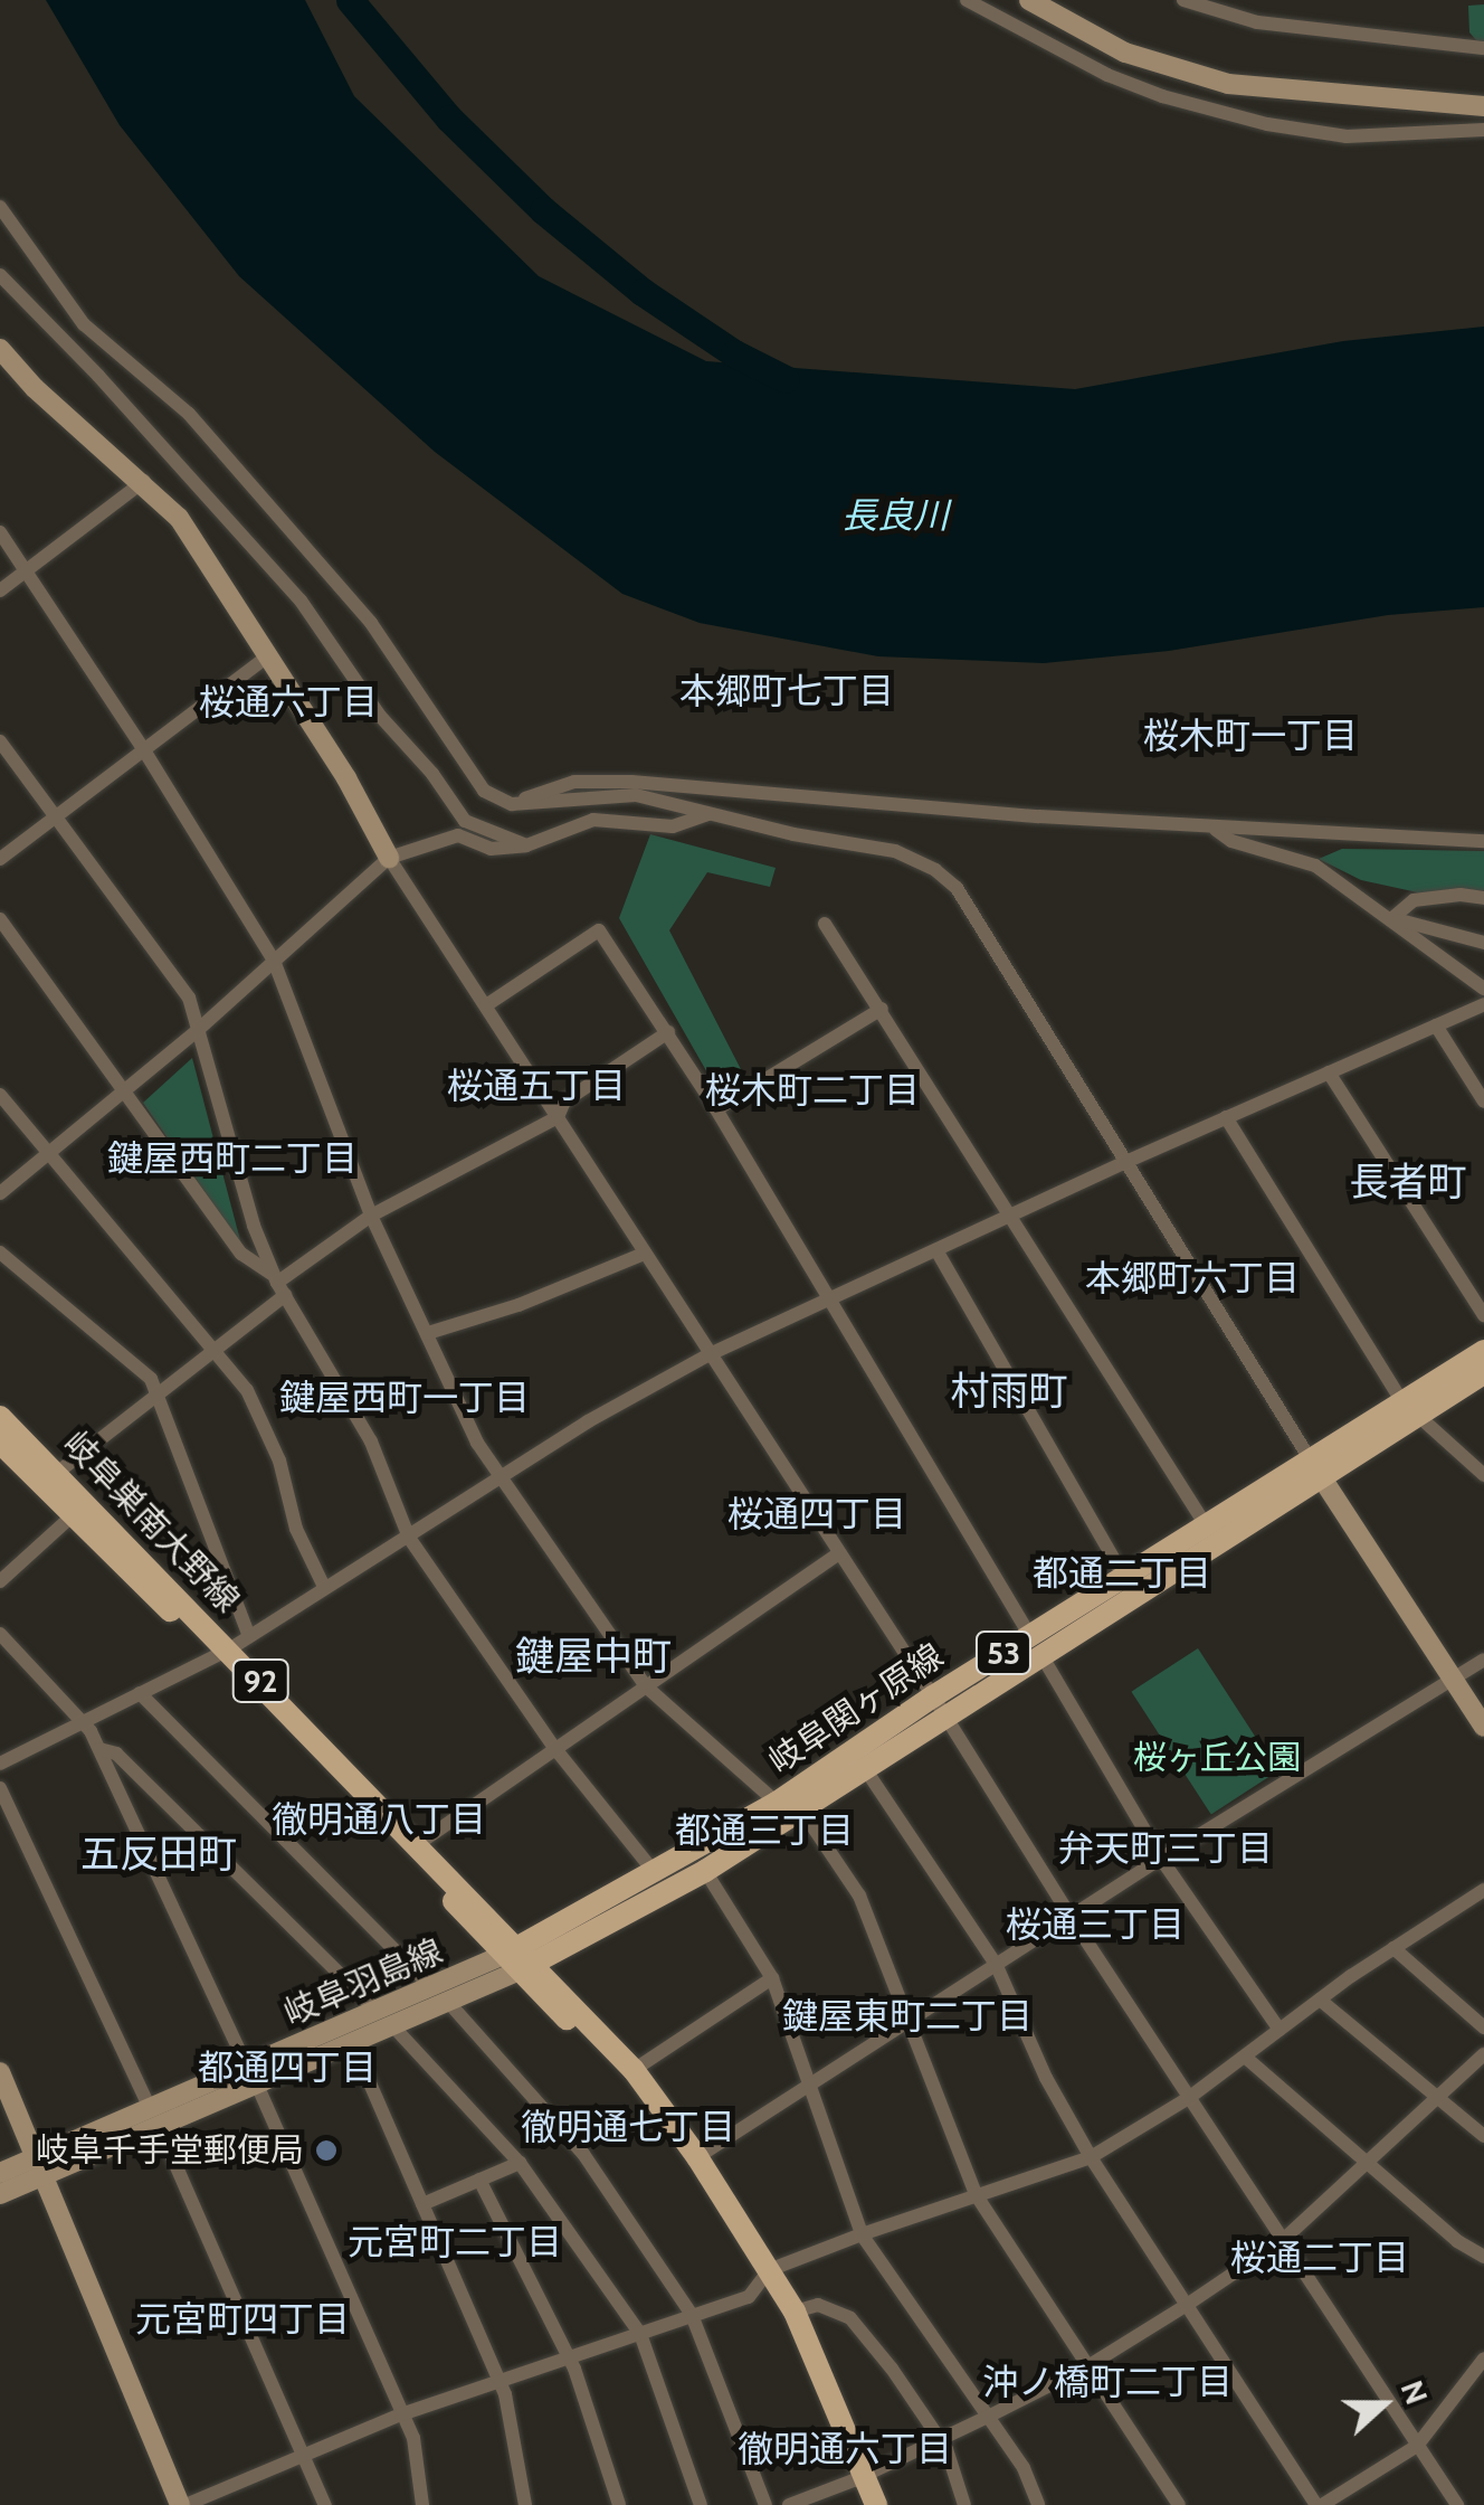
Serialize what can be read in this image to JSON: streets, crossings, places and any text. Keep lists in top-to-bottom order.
{
  "streets": {
    "main road": [
      "岐阜巣南大野線",
      "53",
      "92",
      "岐阜関ヶ原線"
    ],
    "street": ["岐阜羽島線"]
  },
  "crossings": [
    ["岐阜巣南大野線", "岐阜関ヶ原線"],
    ["岐阜巣南大野線", "岐阜羽島線"],
    ["岐阜関ヶ原線", "岐阜羽島線"]
  ],
  "districts": [
    "本郷町七丁目",
    "桜通六丁目",
    "桜木町一丁目",
    "桜通五丁目",
    "桜木町二丁目",
    "鍵屋西町二丁目",
    "長者町",
    "本郷町六丁目",
    "村雨町",
    "鍵屋西町一丁目",
    "桜通四丁目",
    "都通二丁目",
    "鍵屋中町",
    "徹明通八丁目",
    "都通三丁目",
    "弁天町三丁目",
    "五反田町",
    "桜通三丁目",
    "鍵屋東町二丁目",
    "都通四丁目",
    "徹明通七丁目",
    "元宮町二丁目",
    "桜通二丁目",
    "元宮町四丁目",
    "沖ノ橋町二丁目",
    "徹明通六丁目"
  ],
  "water": ["長良川"],
  "parks": ["桜ヶ丘公園"],
  "places": ["岐阜千手堂郵便局"],
  "north": "right"
}
